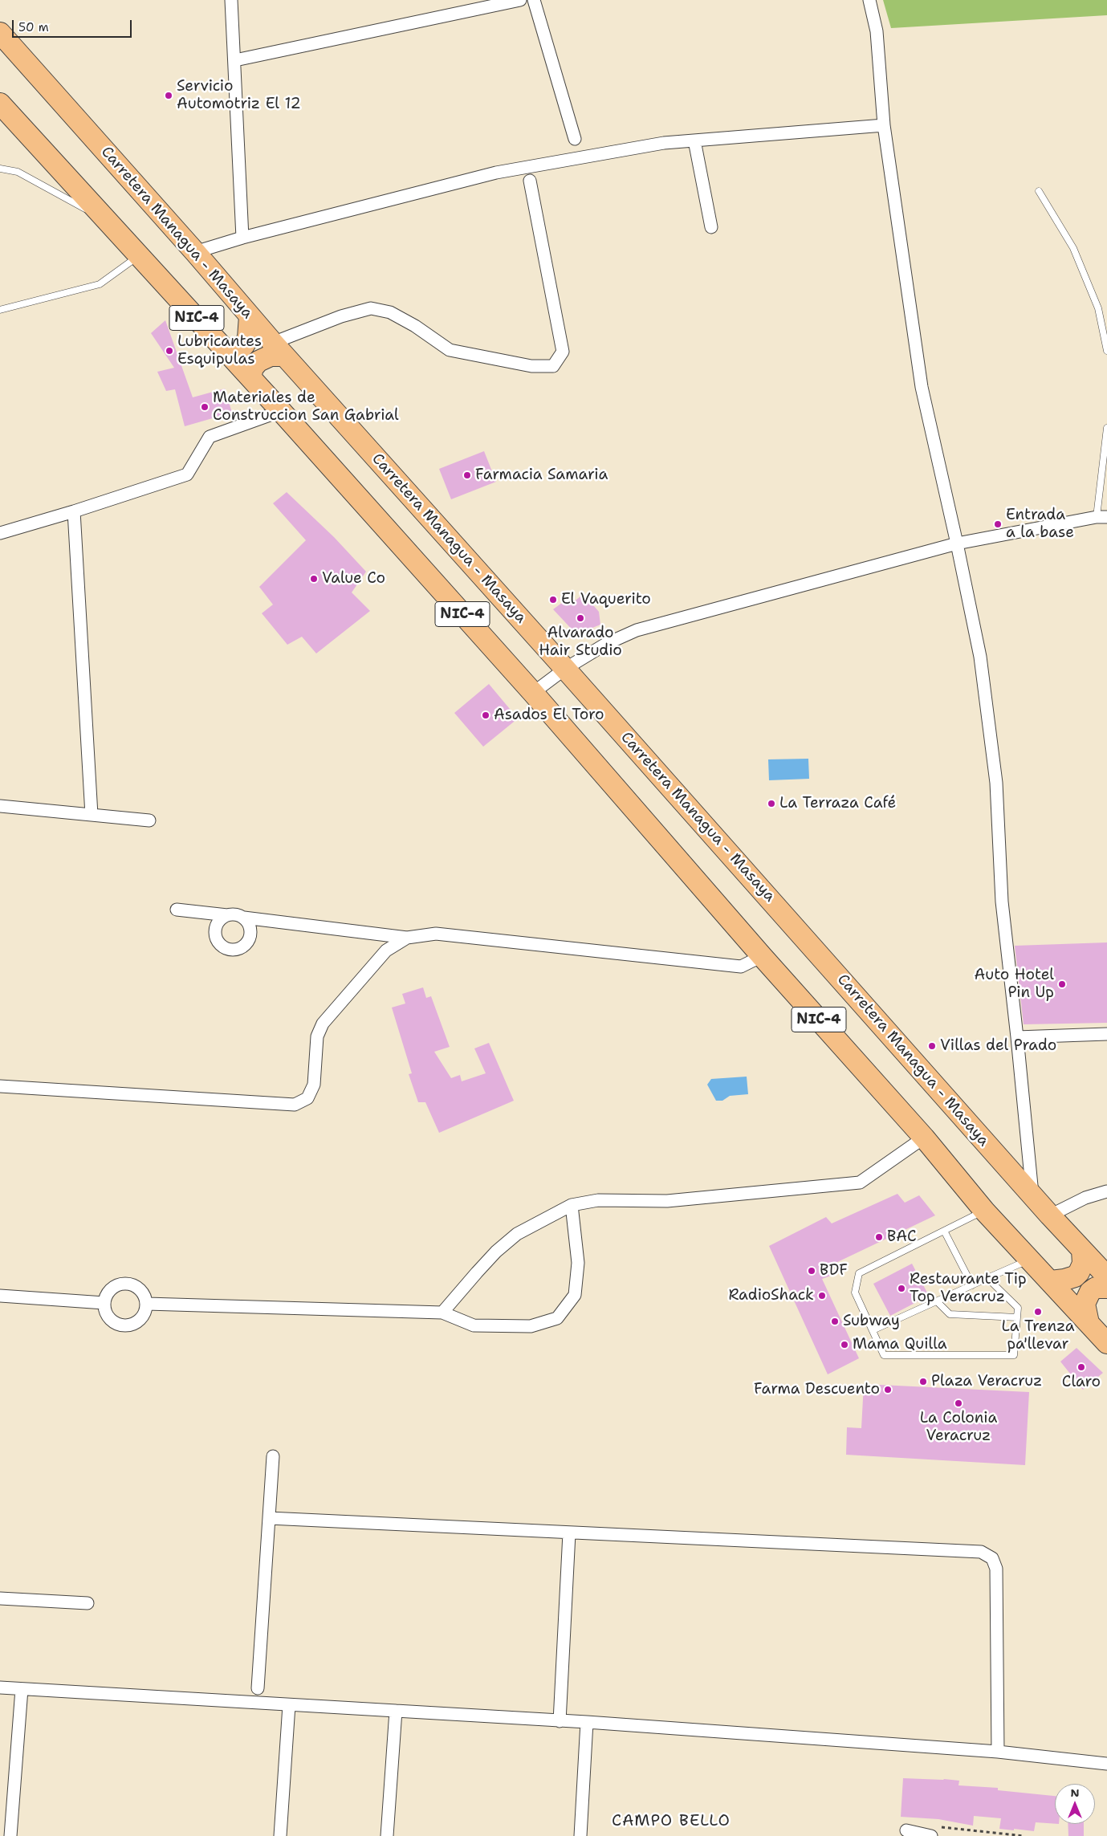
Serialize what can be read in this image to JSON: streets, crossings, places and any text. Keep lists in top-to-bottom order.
{
  "streets": {
    "highway": ["Carretera Managua - Masaya", "NIC-4"]
  },
  "districts": ["CAMPO BELLO"],
  "places": [
    "Servicio Automotriz El 12",
    "Lubricantes Esquipulas",
    "Materiales de Construccion San Gabrial",
    "Farmacia Samaria",
    "Entrada a la base",
    "Value Co",
    "El Vaquerito",
    "Alvarado Hair Studio",
    "Asados El Toro",
    "La Terraza Café",
    "Auto Hotel Pin Up",
    "Villas del Prado",
    "BAC",
    "BDF",
    "Restaurante Tip Top Veracruz",
    "RadioShack",
    "La Trenza pa'llevar",
    "Subway",
    "Mama Quilla",
    "Claro",
    "Plaza Veracruz",
    "Farma Descuento",
    "La Colonia Veracruz"
  ],
  "scale_bar": "50 m",
  "north": "top"
}
